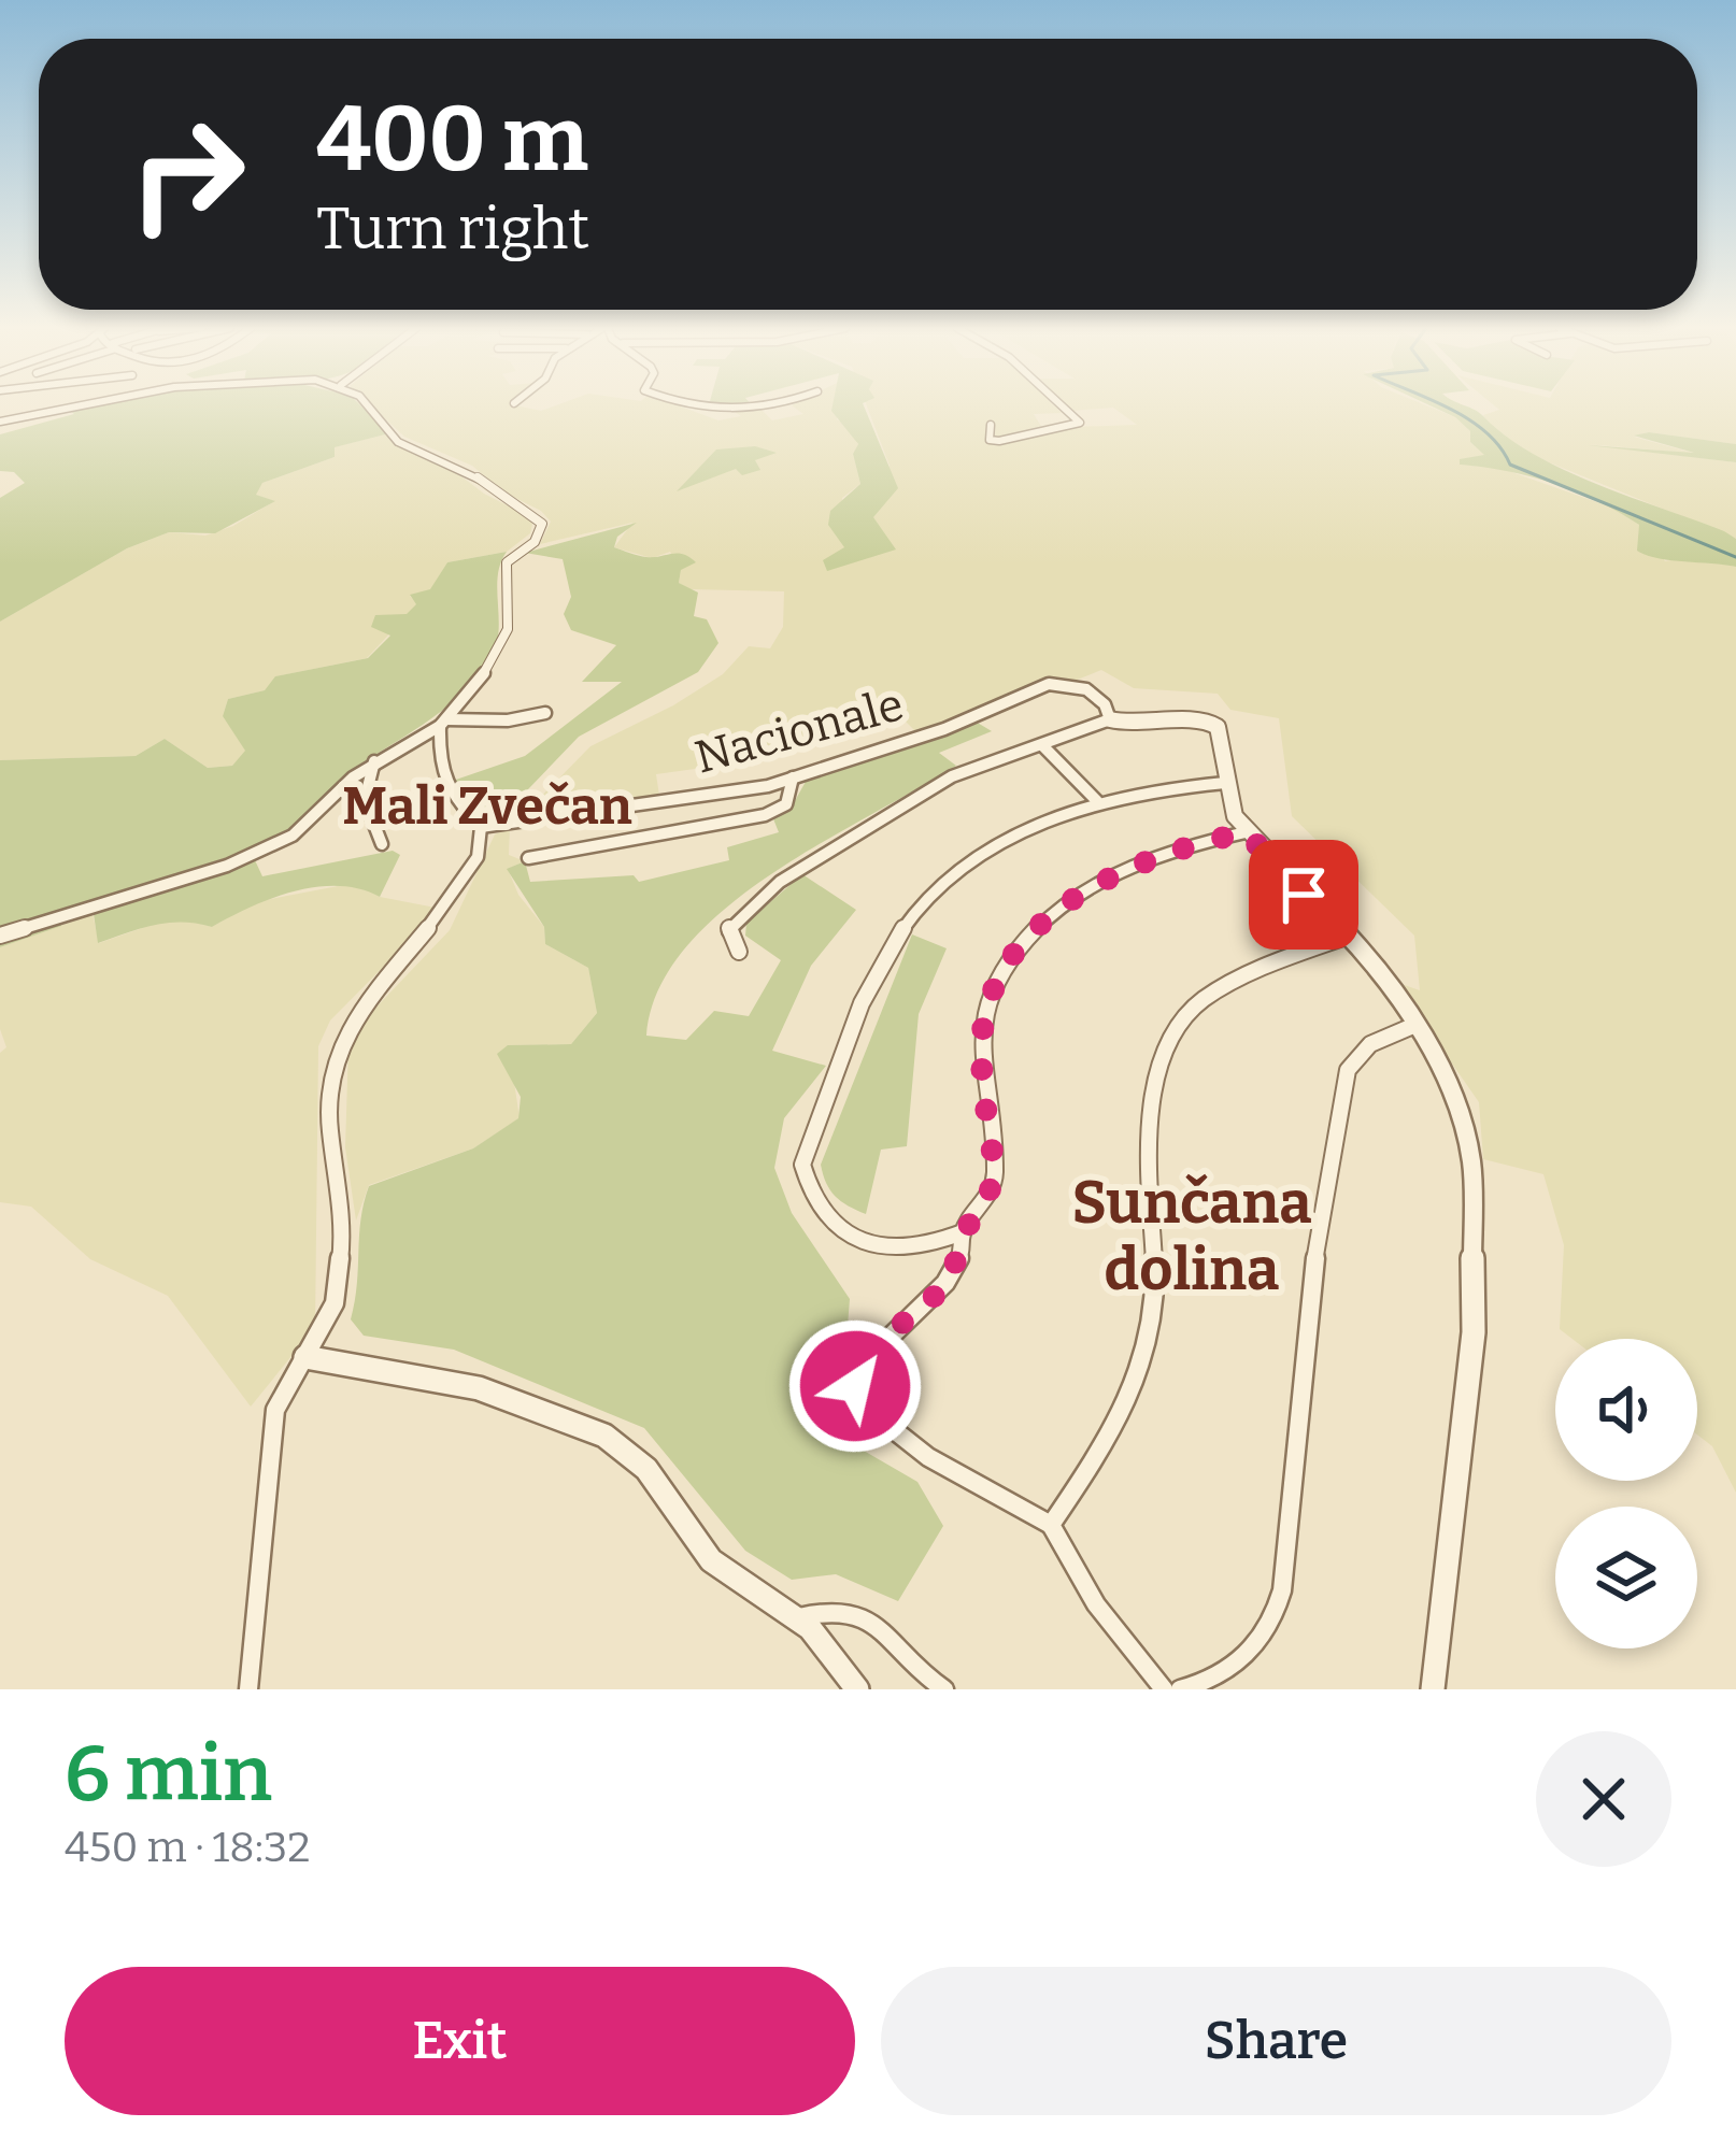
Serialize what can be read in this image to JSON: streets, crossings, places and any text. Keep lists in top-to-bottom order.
{
  "streets": {
    "street": ["Nacionale"]
  },
  "districts": ["Mali Zvečan", "Sunčana dolina"],
  "page": {
    "turn": ["400 m", "Turn right"],
    "heading": ["6 min", "450 m · 18:32"],
    "buttons": ["Exit", "Share"]
  }
}
